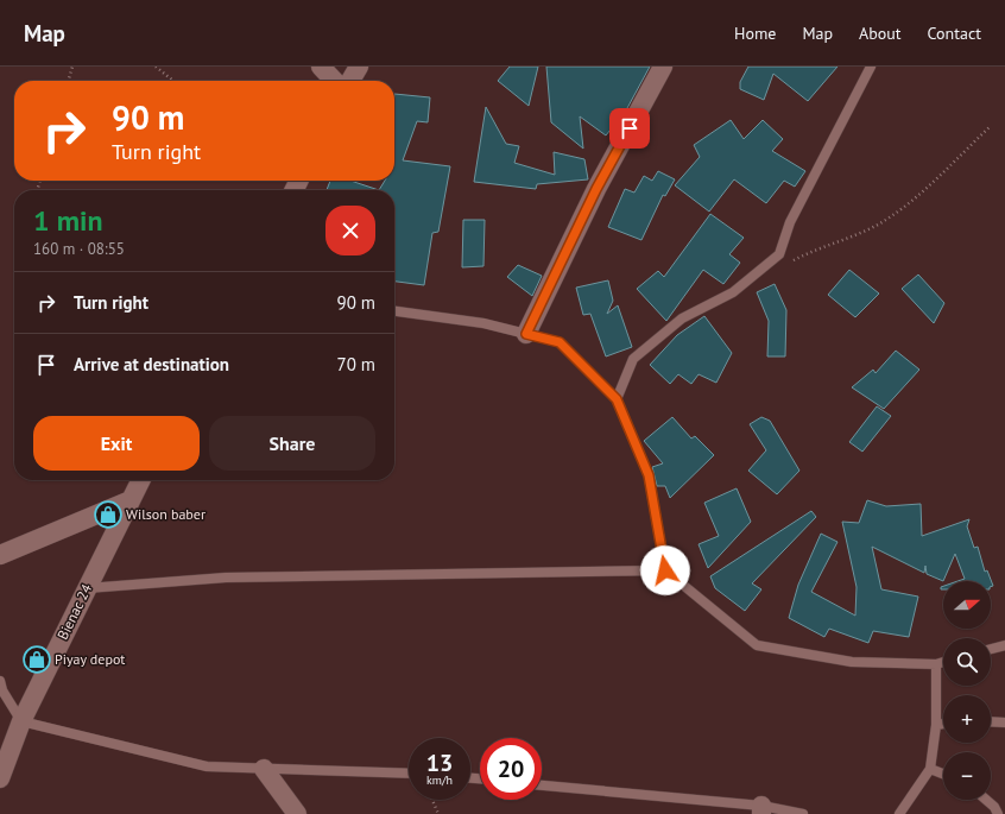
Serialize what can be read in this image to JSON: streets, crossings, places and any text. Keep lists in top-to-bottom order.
{
  "streets": {
    "street": ["Bienac 24"]
  },
  "places": {
    "shop": ["Wilson baber", "Piyay depot"]
  },
  "north": "right",
  "page": {
    "header": "Map",
    "nav": [
      "Home",
      "Map",
      "About",
      "Contact"
    ],
    "turn": ["90 m", "Turn right"],
    "heading": ["1 min", "160 m · 08:55"],
    "list": [
      {
        "name": "Turn right",
        "value": "90 m"
      },
      {
        "name": "Arrive at destination",
        "value": "70 m"
      }
    ],
    "buttons": ["Exit", "Share"],
    "map_buttons": ["+", "−"],
    "speed": "13 km/h",
    "limit": "20"
  }
}
